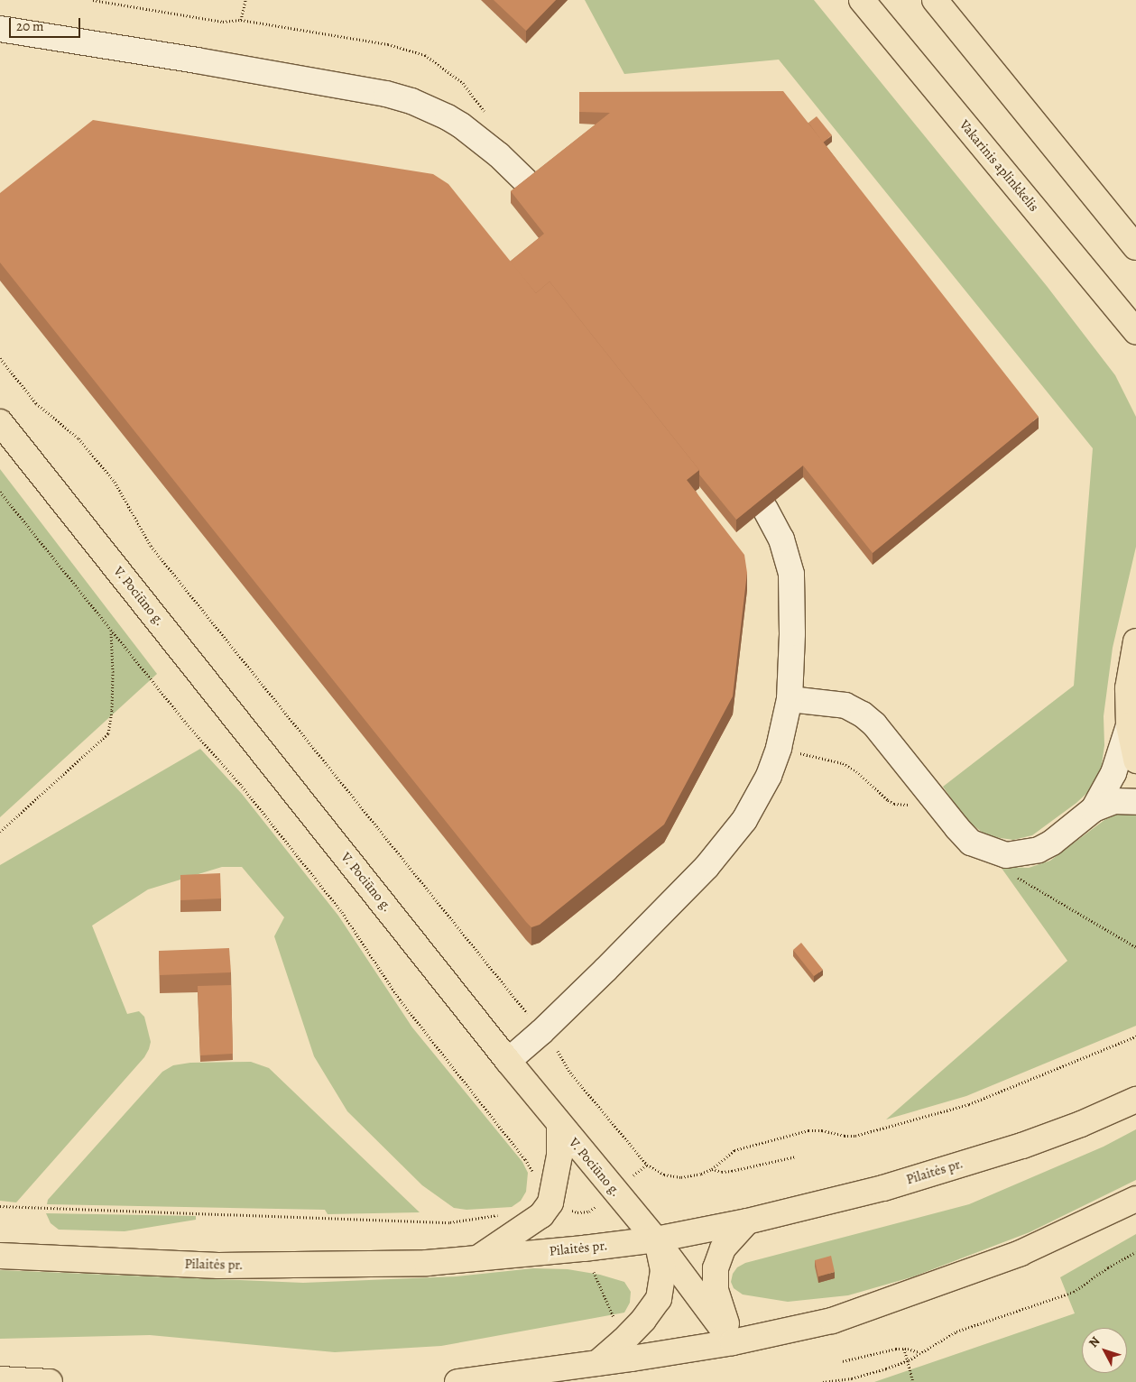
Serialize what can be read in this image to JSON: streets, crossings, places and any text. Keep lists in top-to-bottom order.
{
  "streets": {
    "main road": ["Vakarinis aplinkkelis", "V. Pociūno g.", "Pilaitės pr."]
  },
  "crossings": [
    ["V. Pociūno g.", "Pilaitės pr."]
  ],
  "scale_bar": "20 m",
  "north": "top left"
}
